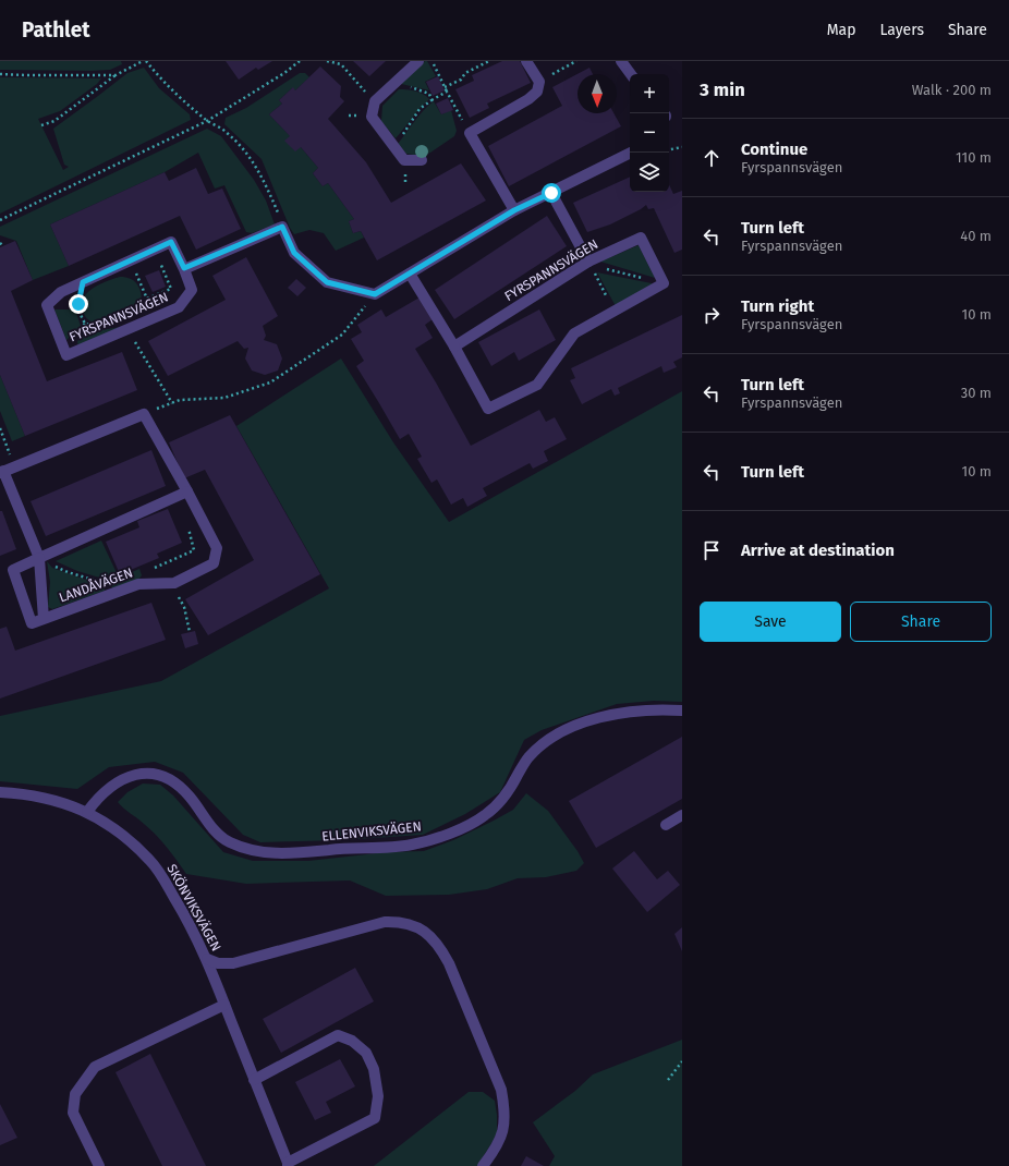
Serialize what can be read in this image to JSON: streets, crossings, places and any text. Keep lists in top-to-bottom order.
{
  "streets": {
    "street": [
      "FYRSPANNSVÄGEN",
      "LANDÅVÄGEN",
      "ELLENVIKSVÄGEN",
      "SKÖNVIKSVÄGEN"
    ]
  },
  "crossings": [
    ["ELLENVIKSVÄGEN", "SKÖNVIKSVÄGEN"]
  ],
  "north": "bottom",
  "page": {
    "header": "Pathlet",
    "nav": ["Map", "Layers", "Share"],
    "heading": ["3 min", "Walk · 200 m"],
    "map_buttons": ["+", "−"],
    "list": [
      ["Continue", "Fyrspannsvägen", "110 m"],
      ["Turn left", "Fyrspannsvägen", "40 m"],
      ["Turn right", "Fyrspannsvägen", "10 m"],
      ["Turn left", "Fyrspannsvägen", "30 m"],
      ["Turn left", "10 m"],
      "Arrive at destination"
    ],
    "buttons": ["Save", "Share"]
  }
}
